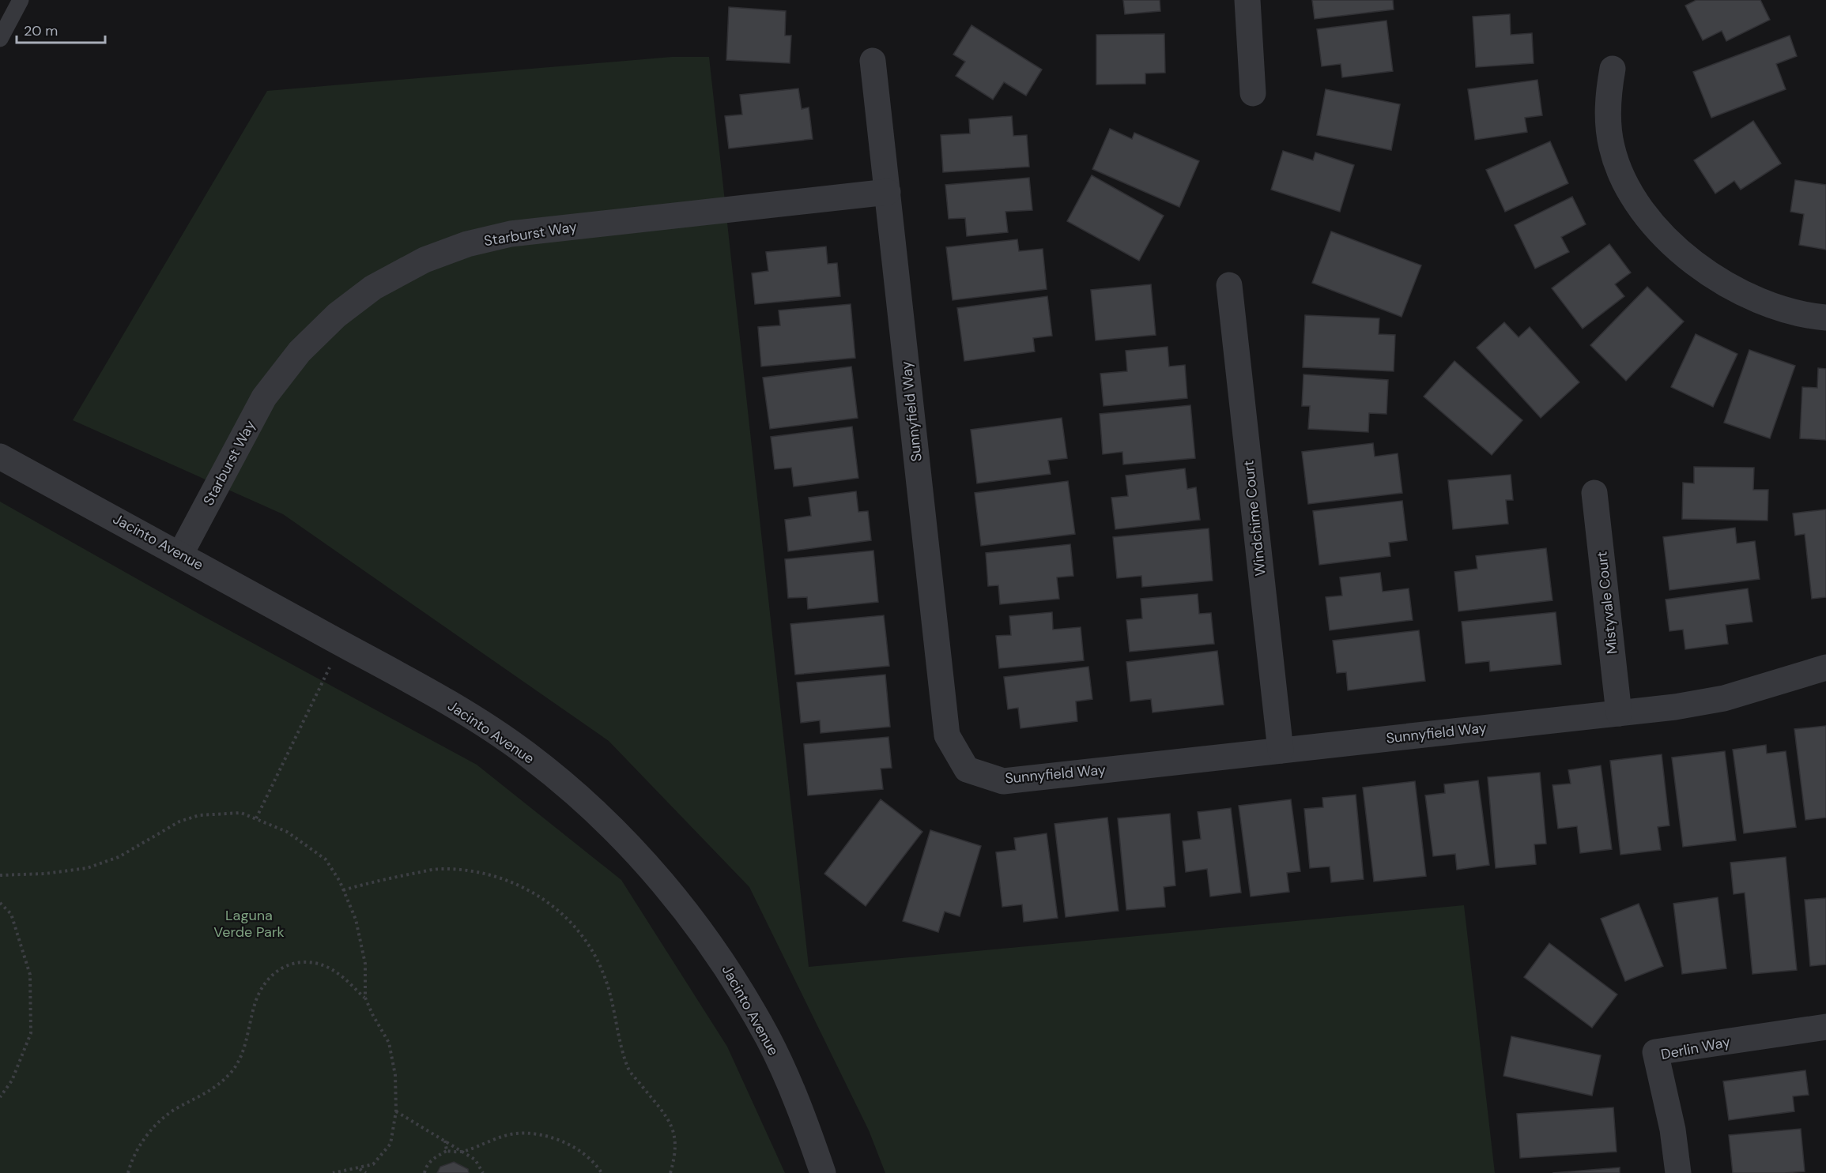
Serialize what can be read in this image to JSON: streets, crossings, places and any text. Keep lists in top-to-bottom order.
{
  "streets": {
    "street": [
      "Starburst Way",
      "Sunnyfield Way",
      "Windchime Court",
      "Jacinto Avenue",
      "Mistyvale Court",
      "Derlin Way"
    ]
  },
  "crossings": [
    ["Starburst Way", "Sunnyfield Way"],
    ["Starburst Way", "Jacinto Avenue"],
    ["Sunnyfield Way", "Windchime Court"],
    ["Sunnyfield Way", "Mistyvale Court"]
  ],
  "parks": ["Laguna Verde Park"],
  "scale_bar": "20 m"
}
